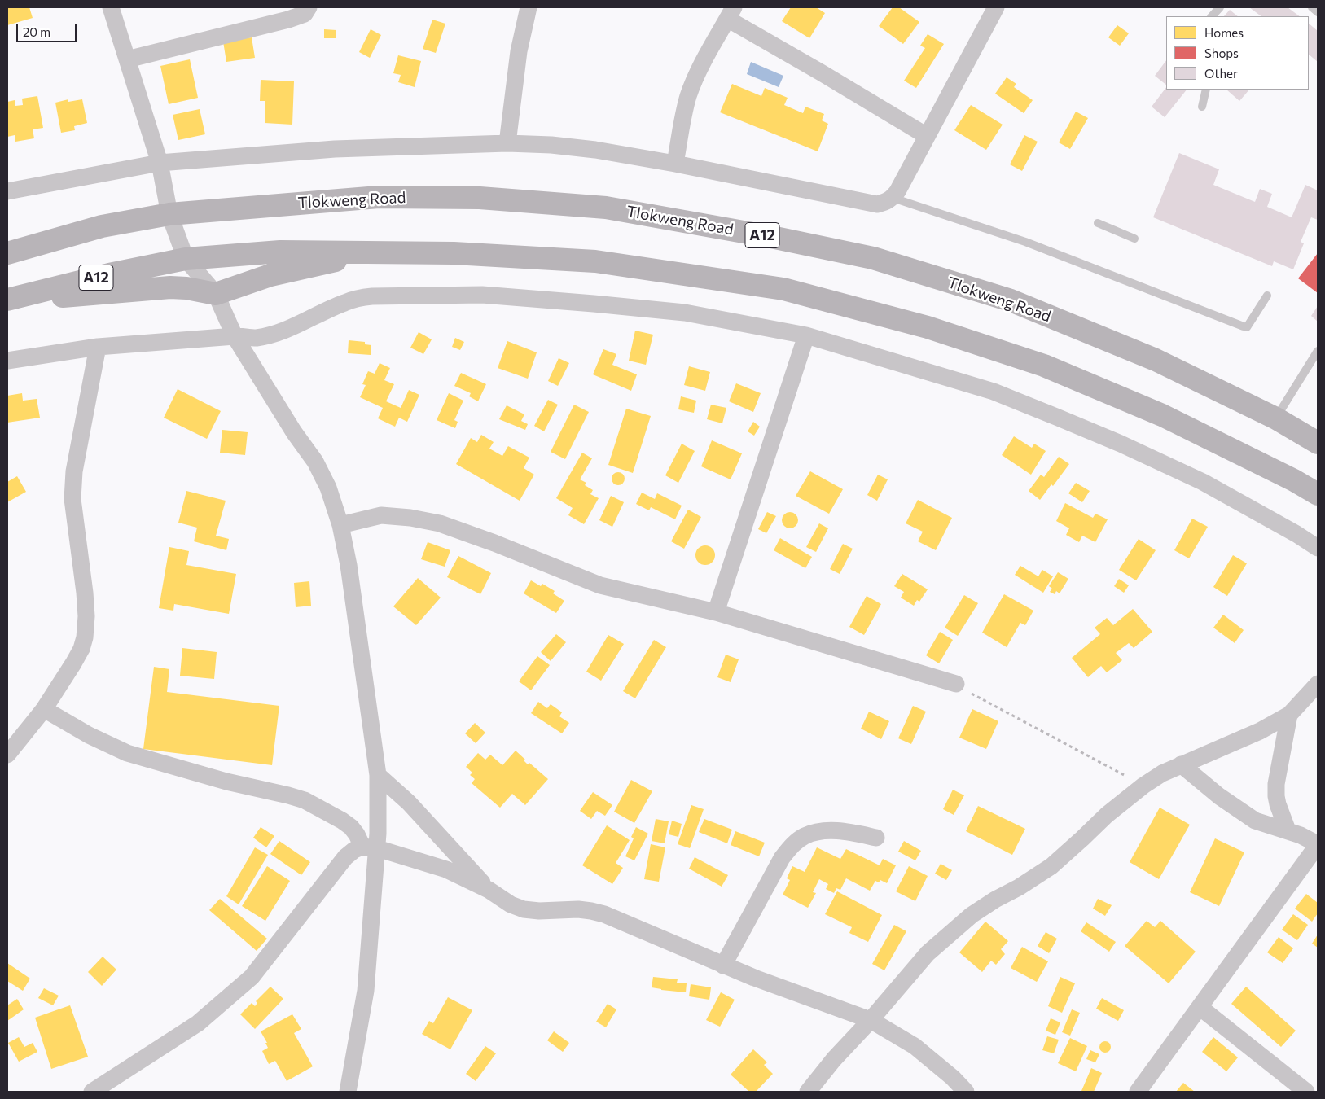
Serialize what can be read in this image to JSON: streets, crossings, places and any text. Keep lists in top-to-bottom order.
{
  "streets": {
    "main road": ["Tlokweng Road", "A12"]
  },
  "legend": ["Homes", "Shops", "Other"],
  "scale_bar": "20 m"
}
